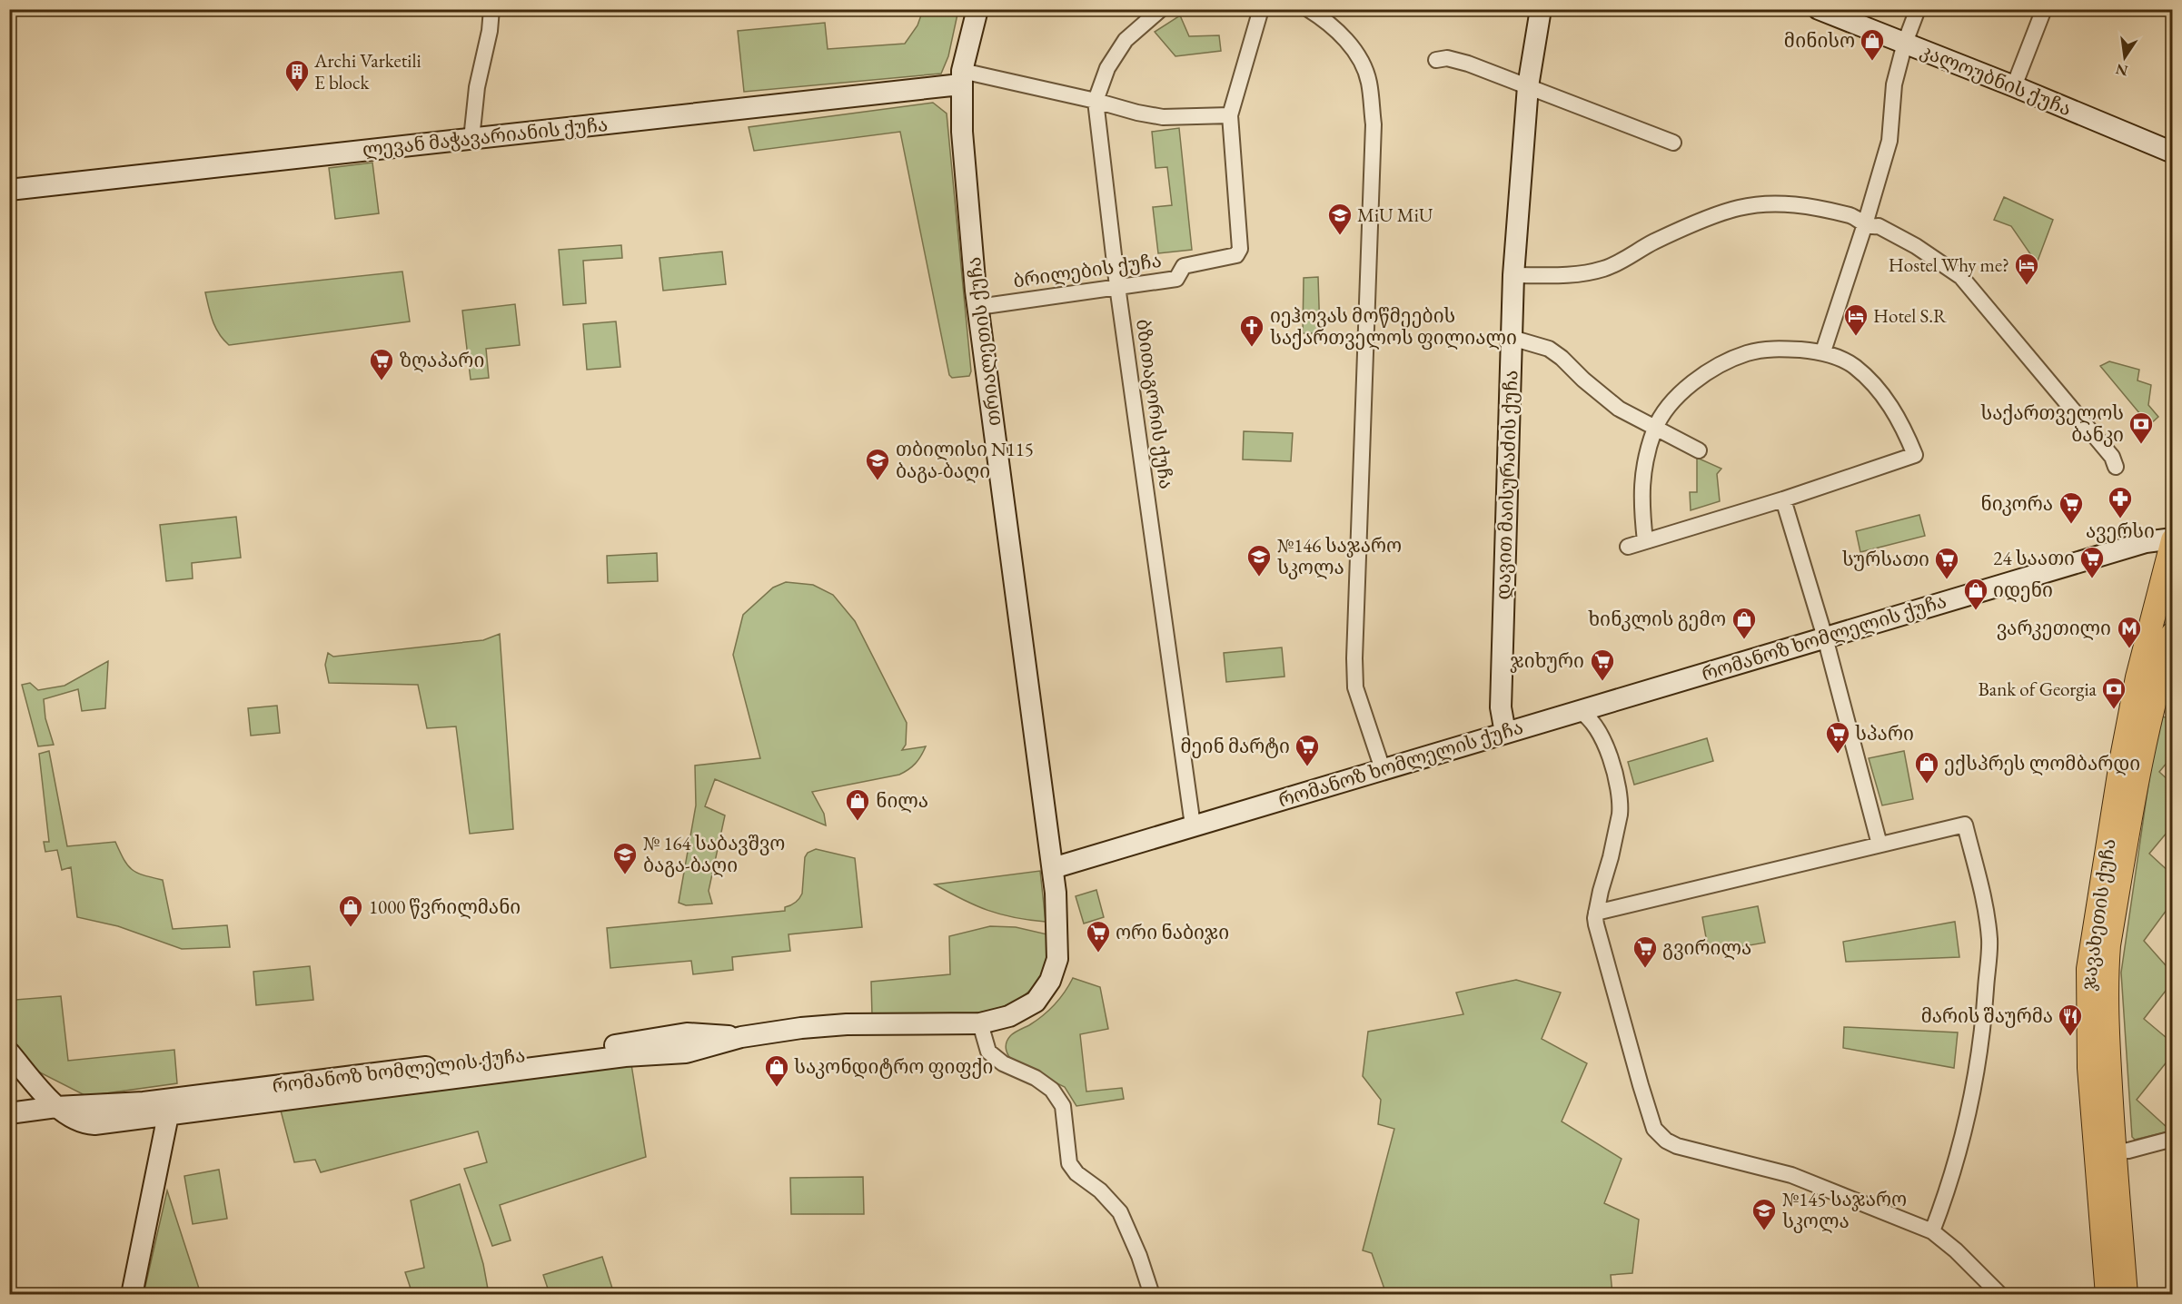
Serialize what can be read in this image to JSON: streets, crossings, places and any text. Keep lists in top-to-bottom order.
{
  "streets": {
    "main road": ["ჯავახეთის ქუჩა"],
    "street": [
      "კალოუბნის ქუჩა",
      "ლევან მაჭავარიანის ქუჩა",
      "ბრილების ქუჩა",
      "თრიალეთის ქუჩა",
      "ბზითაგორის ქუჩა",
      "დავით მაისურაძის ქუჩა",
      "რომანოზ ხომლელის ქუჩა"
    ]
  },
  "crossings": [
    ["ლევან მაჭავარიანის ქუჩა", "ბრილების ქუჩა"],
    ["ლევან მაჭავარიანის ქუჩა", "თრიალეთის ქუჩა"],
    ["ლევან მაჭავარიანის ქუჩა", "ბზითაგორის ქუჩა"],
    ["ბრილების ქუჩა", "თრიალეთის ქუჩა"],
    ["ბრილების ქუჩა", "ბზითაგორის ქუჩა"],
    ["თრიალეთის ქუჩა", "რომანოზ ხომლელის ქუჩა"],
    ["ბზითაგორის ქუჩა", "რომანოზ ხომლელის ქუჩა"],
    ["დავით მაისურაძის ქუჩა", "რომანოზ ხომლელის ქუჩა"],
    ["რომანოზ ხომლელის ქუჩა", "ჯავახეთის ქუჩა"]
  ],
  "places": {
    "shop": [
      "მინისო",
      "იდენი",
      "ხინკლის გემო",
      "ექსპრეს ლომბარდი",
      "ნილა",
      "1000 წვრილმანი",
      "საკონდიტრო ფიფქი"
    ],
    "building": ["Archi Varketili E block"],
    "school or university": [
      "MiU MiU",
      "თბილისი N115 ბაგა-ბაღი",
      "№146 საჯარო სკოლა",
      "№ 164 საბავშვო ბაგა-ბაღი",
      "№145 საჯარო სკოლა"
    ],
    "hotel": ["Hostel Why me?", "Hotel S.R"],
    "church": ["იეჰოვას მოწმეების საქართველოს ფილიალი"],
    "supermarket": [
      "ზღაპარი",
      "ნიკორა",
      "24 საათი",
      "სურსათი",
      "ჯიხური",
      "სპარი",
      "მეინ მარტი",
      "ორი ნაბიჯი",
      "გვირილა"
    ],
    "bank": ["საქართველოს ბანკი", "Bank of Georgia"],
    "pharmacy": ["ავერსი"],
    "metro station": ["ვარკეთილი"],
    "restaurant": ["მარის შაურმა"]
  },
  "north": "bottom"
}
